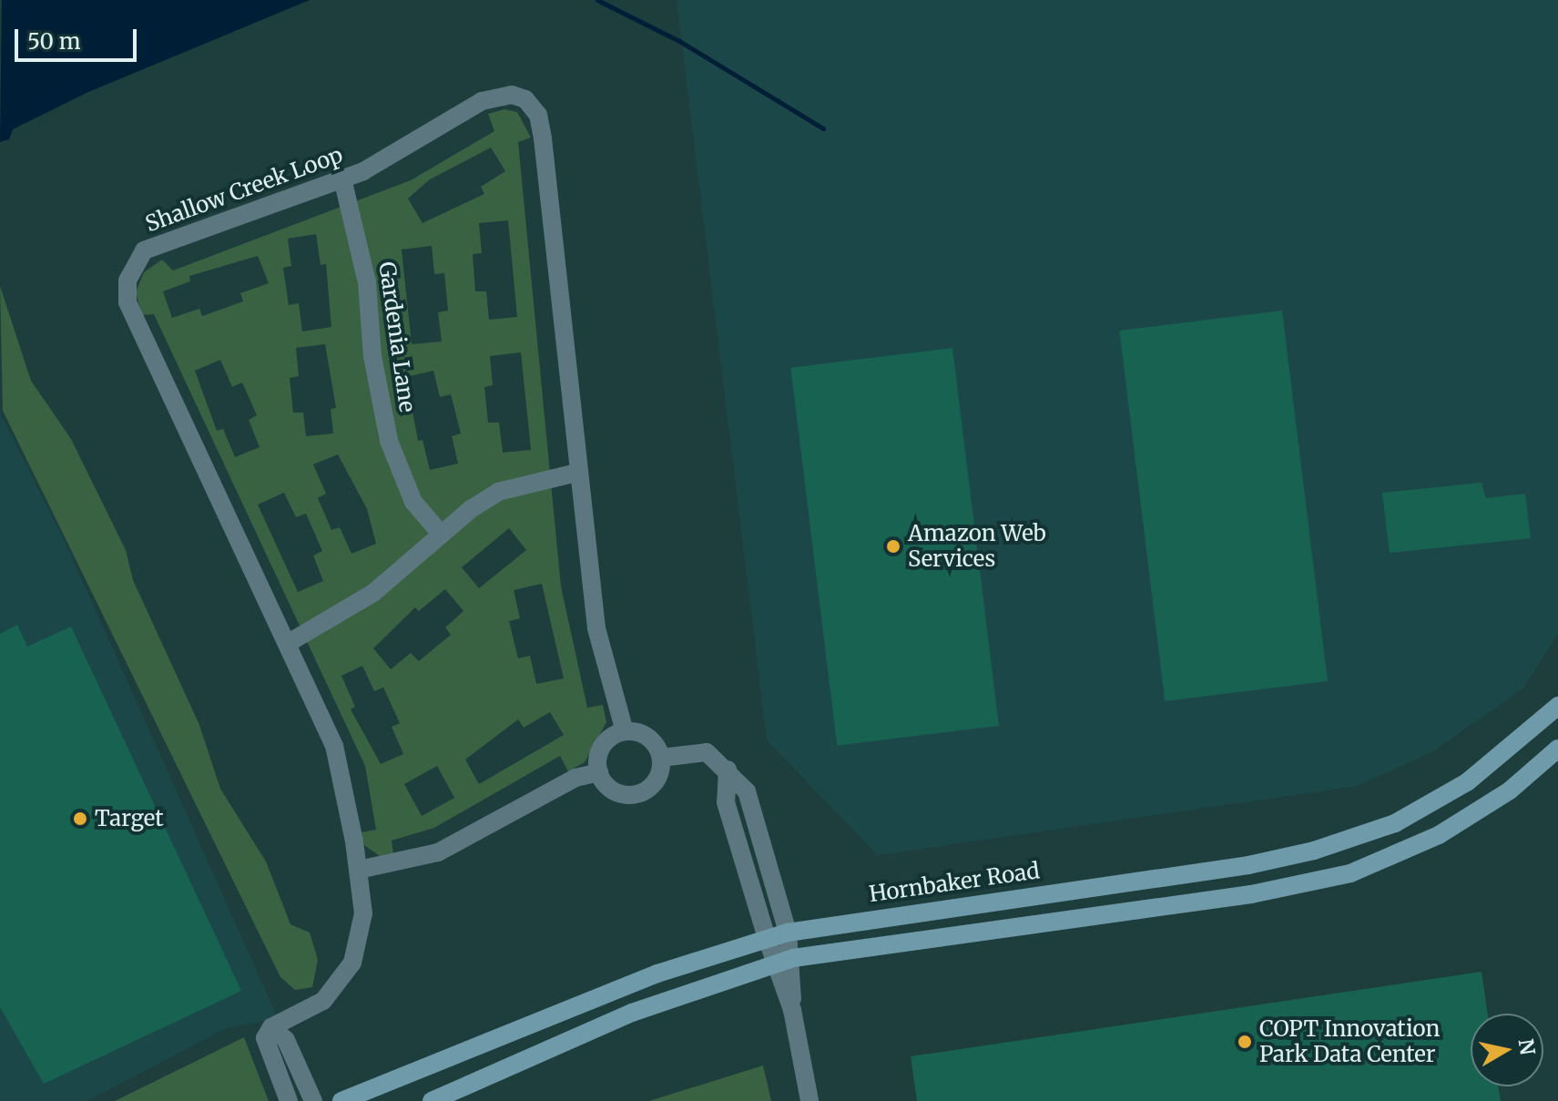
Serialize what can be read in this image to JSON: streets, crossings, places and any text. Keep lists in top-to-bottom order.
{
  "streets": {
    "main road": ["Hornbaker Road"],
    "street": ["Shallow Creek Loop", "Gardenia Lane"]
  },
  "crossings": [
    ["Shallow Creek Loop", "Gardenia Lane"]
  ],
  "places": ["Amazon Web Services", "Target", "COPT Innovation Park Data Center"],
  "scale_bar": "50 m",
  "north": "right"
}
